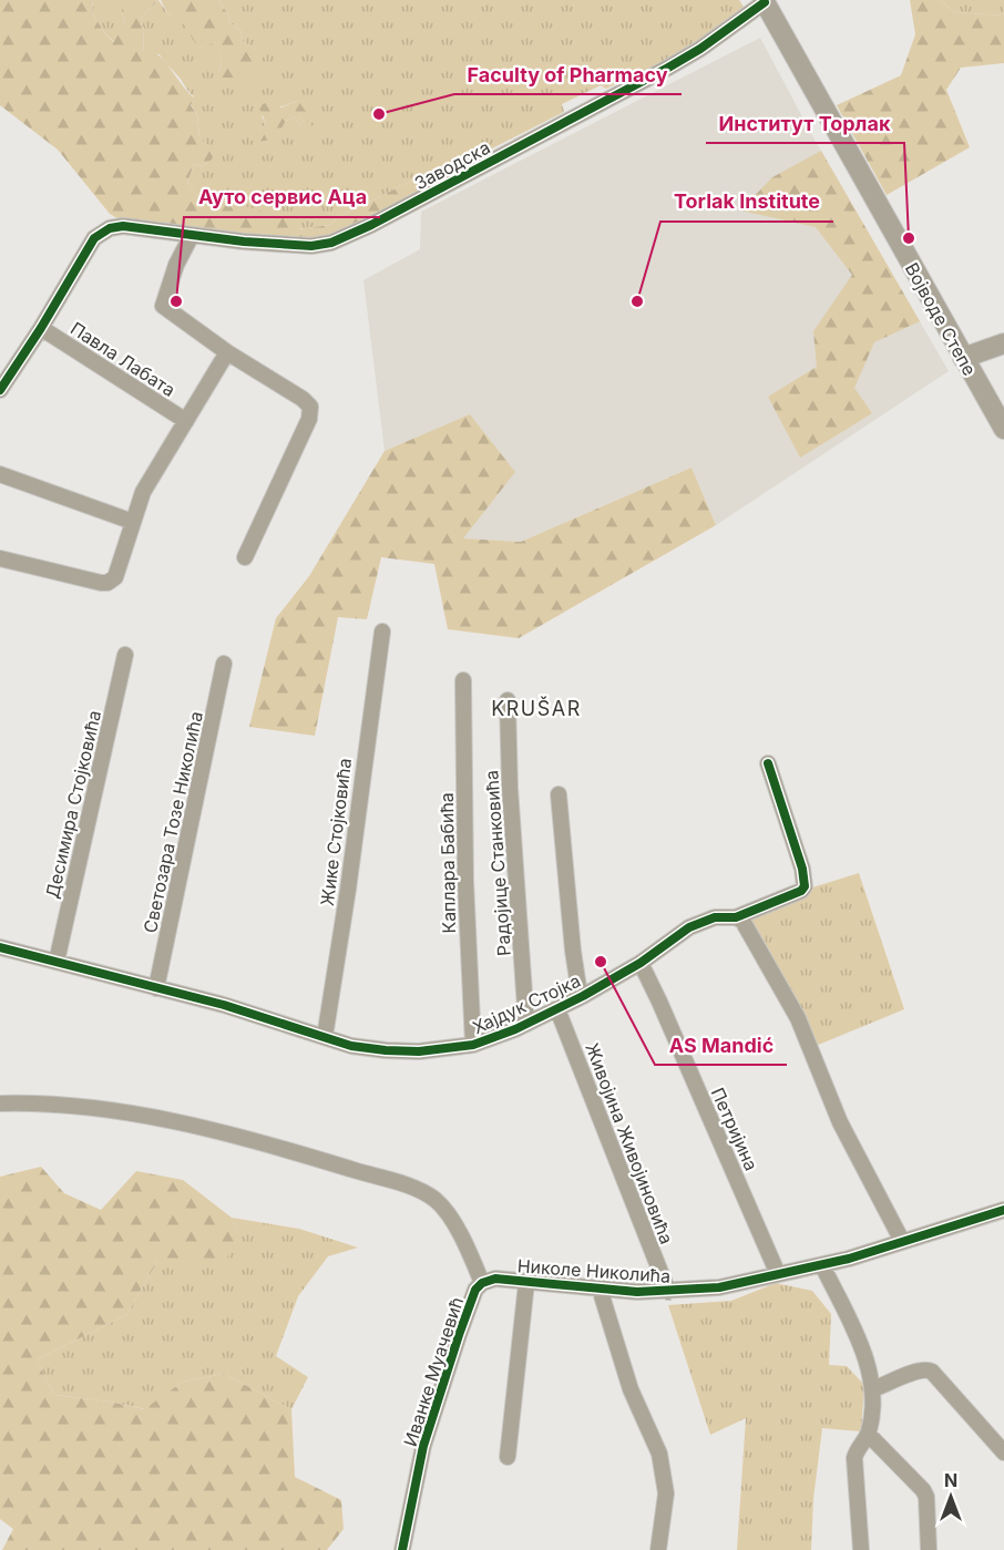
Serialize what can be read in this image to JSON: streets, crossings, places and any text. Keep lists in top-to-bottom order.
{
  "streets": {
    "street": [
      "Заводска",
      "Војводе Степе",
      "Павла Лабата",
      "Десимира Стојковића",
      "Светозара Тозе Николића",
      "Жике Стојковића",
      "Каплара Бабића",
      "Радојице Станковића",
      "Хајдук Стојка",
      "Петријина",
      "Живојина Живојиновића",
      "Николе Николића",
      "Иванке Муачевић"
    ]
  },
  "crossings": [
    ["Заводска", "Војводе Степе"],
    ["Заводска", "Павла Лабата"],
    ["Десимира Стојковића", "Хајдук Стојка"],
    ["Светозара Тозе Николића", "Хајдук Стојка"],
    ["Жике Стојковића", "Хајдук Стојка"],
    ["Каплара Бабића", "Хајдук Стојка"],
    ["Радојице Станковића", "Хајдук Стојка"],
    ["Хајдук Стојка", "Петријина"],
    ["Хајдук Стојка", "Живојина Живојиновића"],
    ["Петријина", "Николе Николића"],
    ["Живојина Живојиновића", "Николе Николића"],
    ["Николе Николића", "Иванке Муачевић"]
  ],
  "districts": ["KRUŠAR"],
  "places": [
    "Faculty of Pharmacy",
    "Институт Торлак",
    "Ауто сервис Аца",
    "Torlak Institute",
    "AS Mandić"
  ],
  "north": "top"
}
